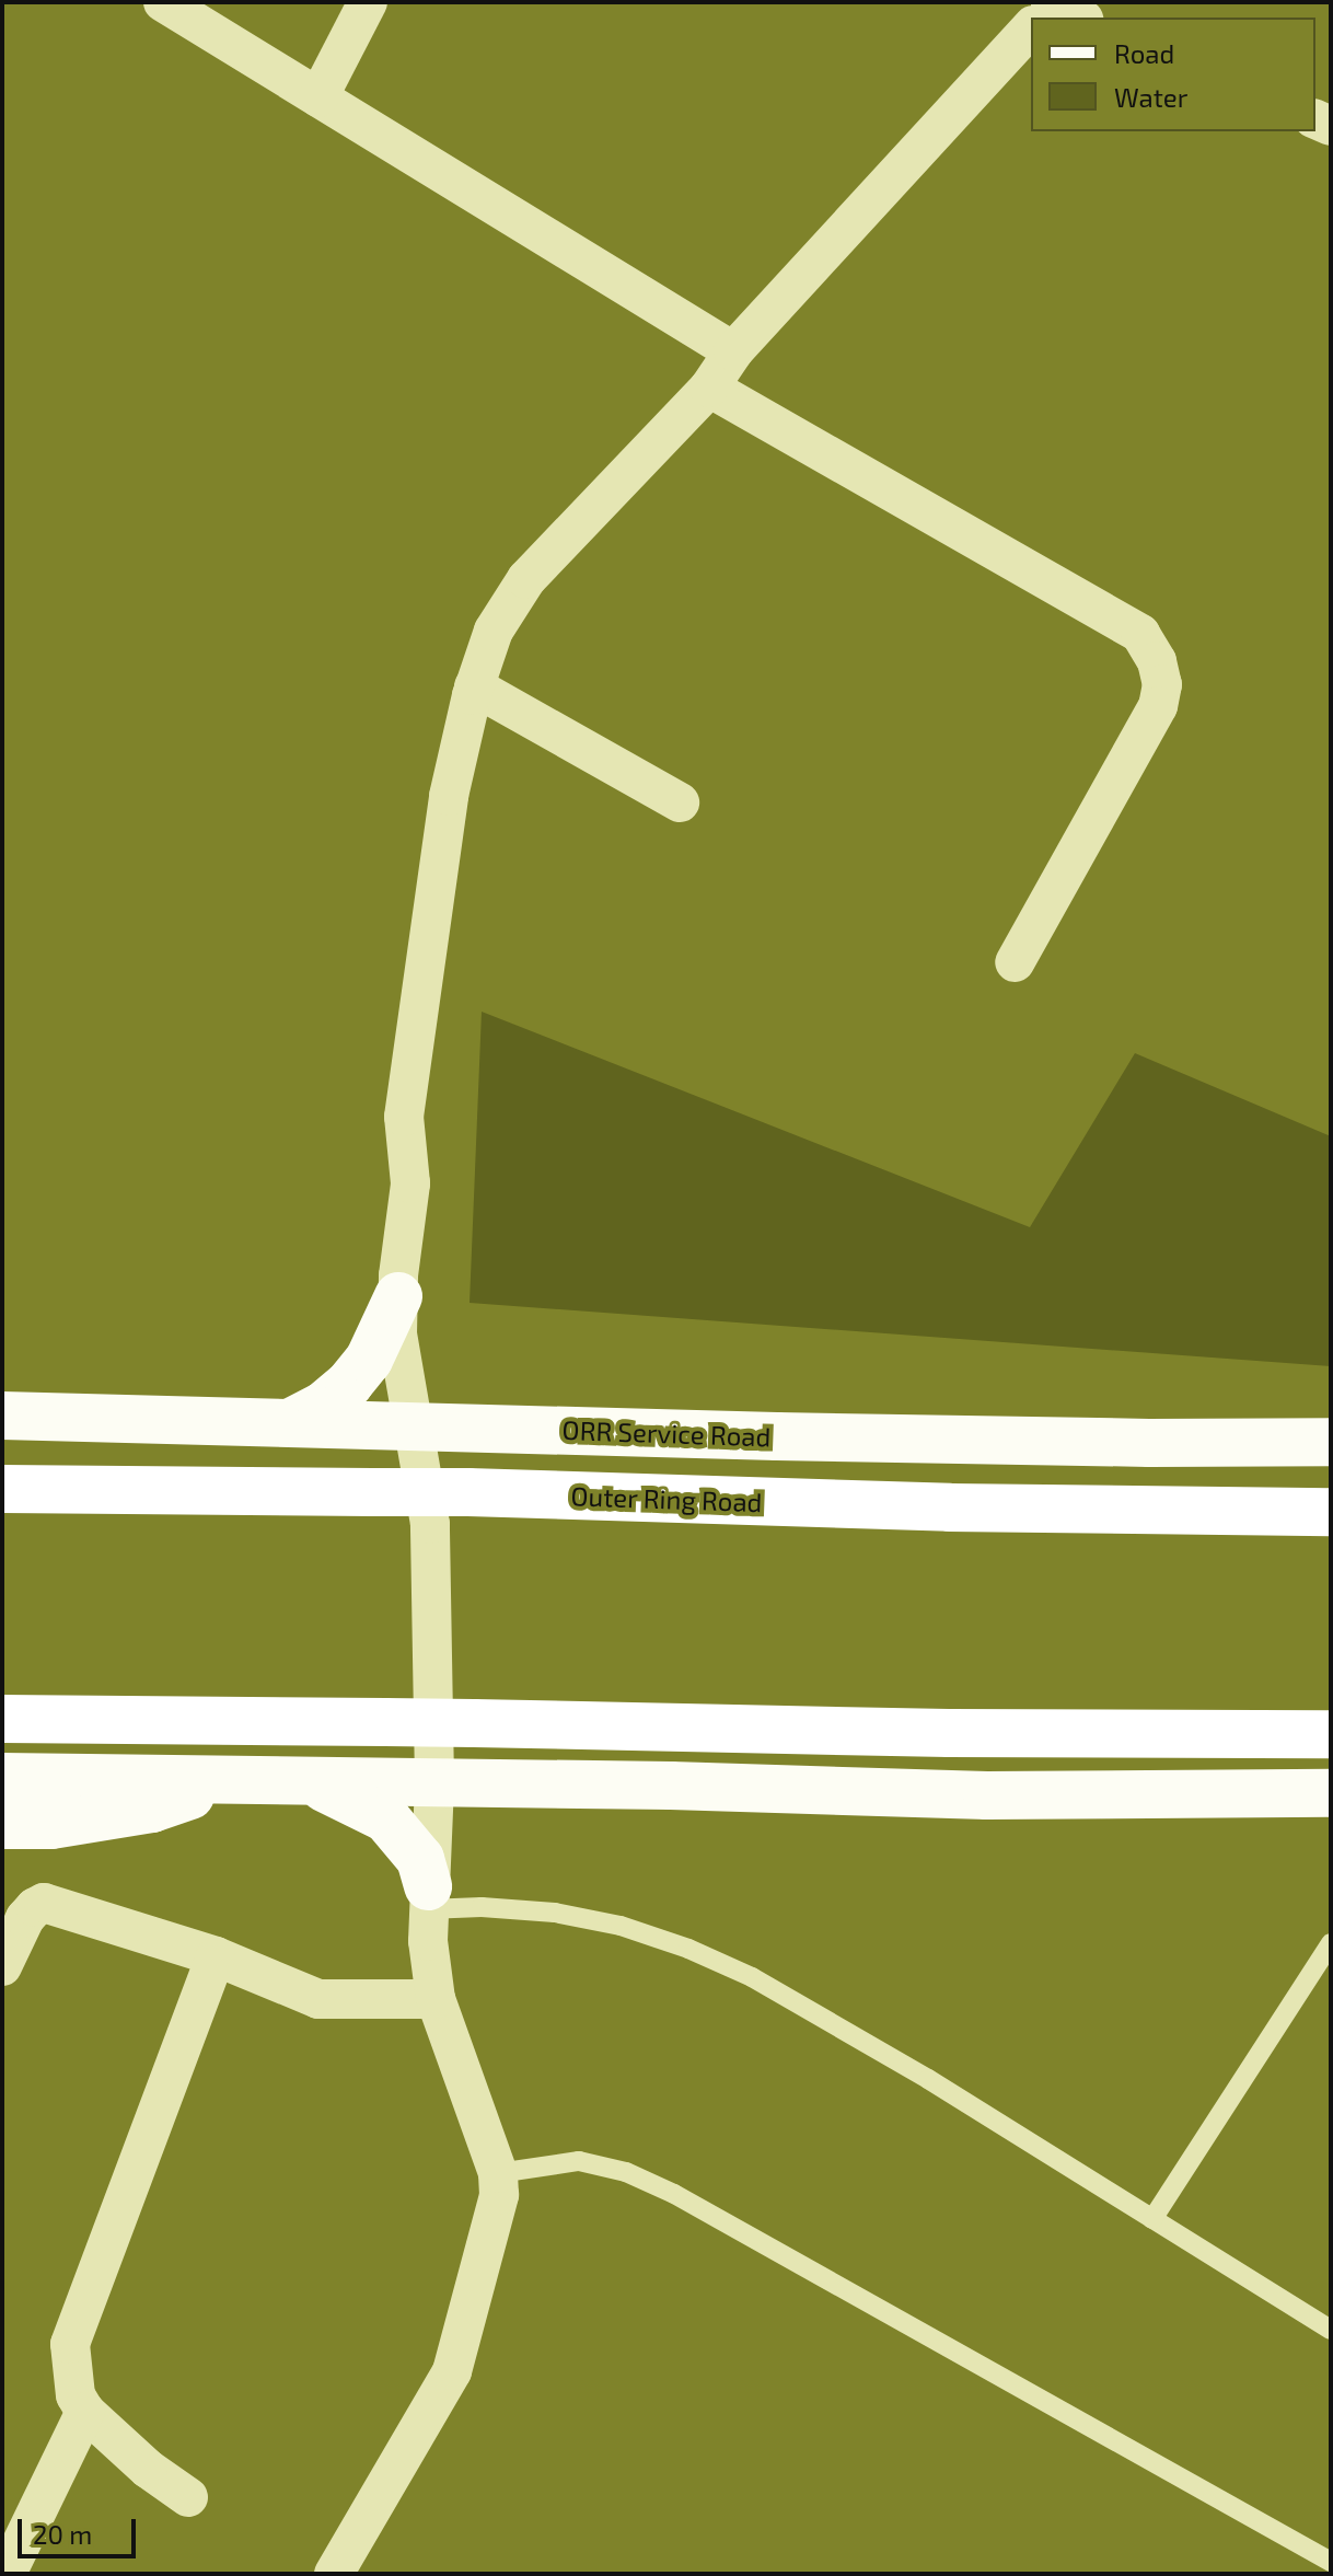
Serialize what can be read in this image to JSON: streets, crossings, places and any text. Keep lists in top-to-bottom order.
{
  "streets": {
    "highway": ["Outer Ring Road"],
    "main road": ["ORR Service Road"]
  },
  "legend": ["Road", "Water"],
  "scale_bar": "20 m"
}
